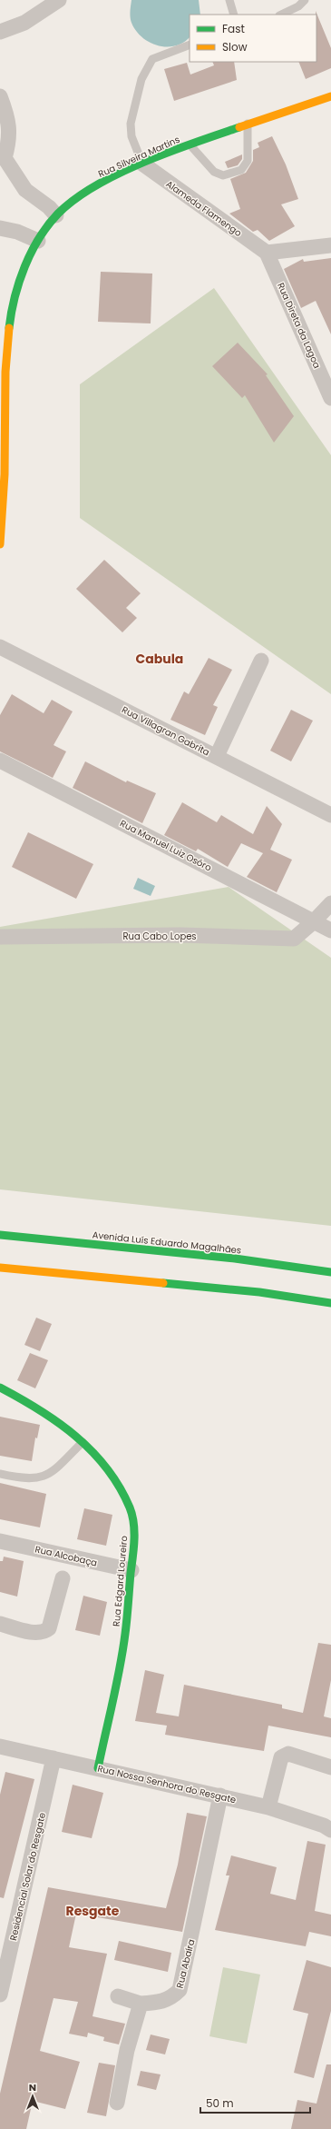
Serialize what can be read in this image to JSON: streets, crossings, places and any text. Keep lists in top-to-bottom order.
{
  "streets": {
    "main road": ["Rua Silveira Martins", "Avenida Luís Eduardo Magalhães", "Rua Edgard Loureiro"],
    "street": [
      "Alameda Flamengo",
      "Rua Direta da Lagoa",
      "Rua Villagran Gabrita",
      "Rua Manuel Luiz Osóro",
      "Rua Cabo Lopes",
      "Rua Alcobaça",
      "Rua Nossa Senhora do Resgate",
      "Residencial Solar do Resgate",
      "Rua Abaíra"
    ]
  },
  "crossings": [
    ["Rua Silveira Martins", "Alameda Flamengo"],
    ["Alameda Flamengo", "Rua Direta da Lagoa"],
    ["Rua Manuel Luiz Osóro", "Rua Cabo Lopes"],
    ["Rua Alcobaça", "Rua Edgard Loureiro"],
    ["Rua Edgard Loureiro", "Rua Nossa Senhora do Resgate"],
    ["Rua Nossa Senhora do Resgate", "Residencial Solar do Resgate"],
    ["Rua Nossa Senhora do Resgate", "Rua Abaíra"]
  ],
  "districts": ["Cabula", "Resgate"],
  "legend": ["Fast", "Slow"],
  "scale_bar": "50 m",
  "north": "top"
}
